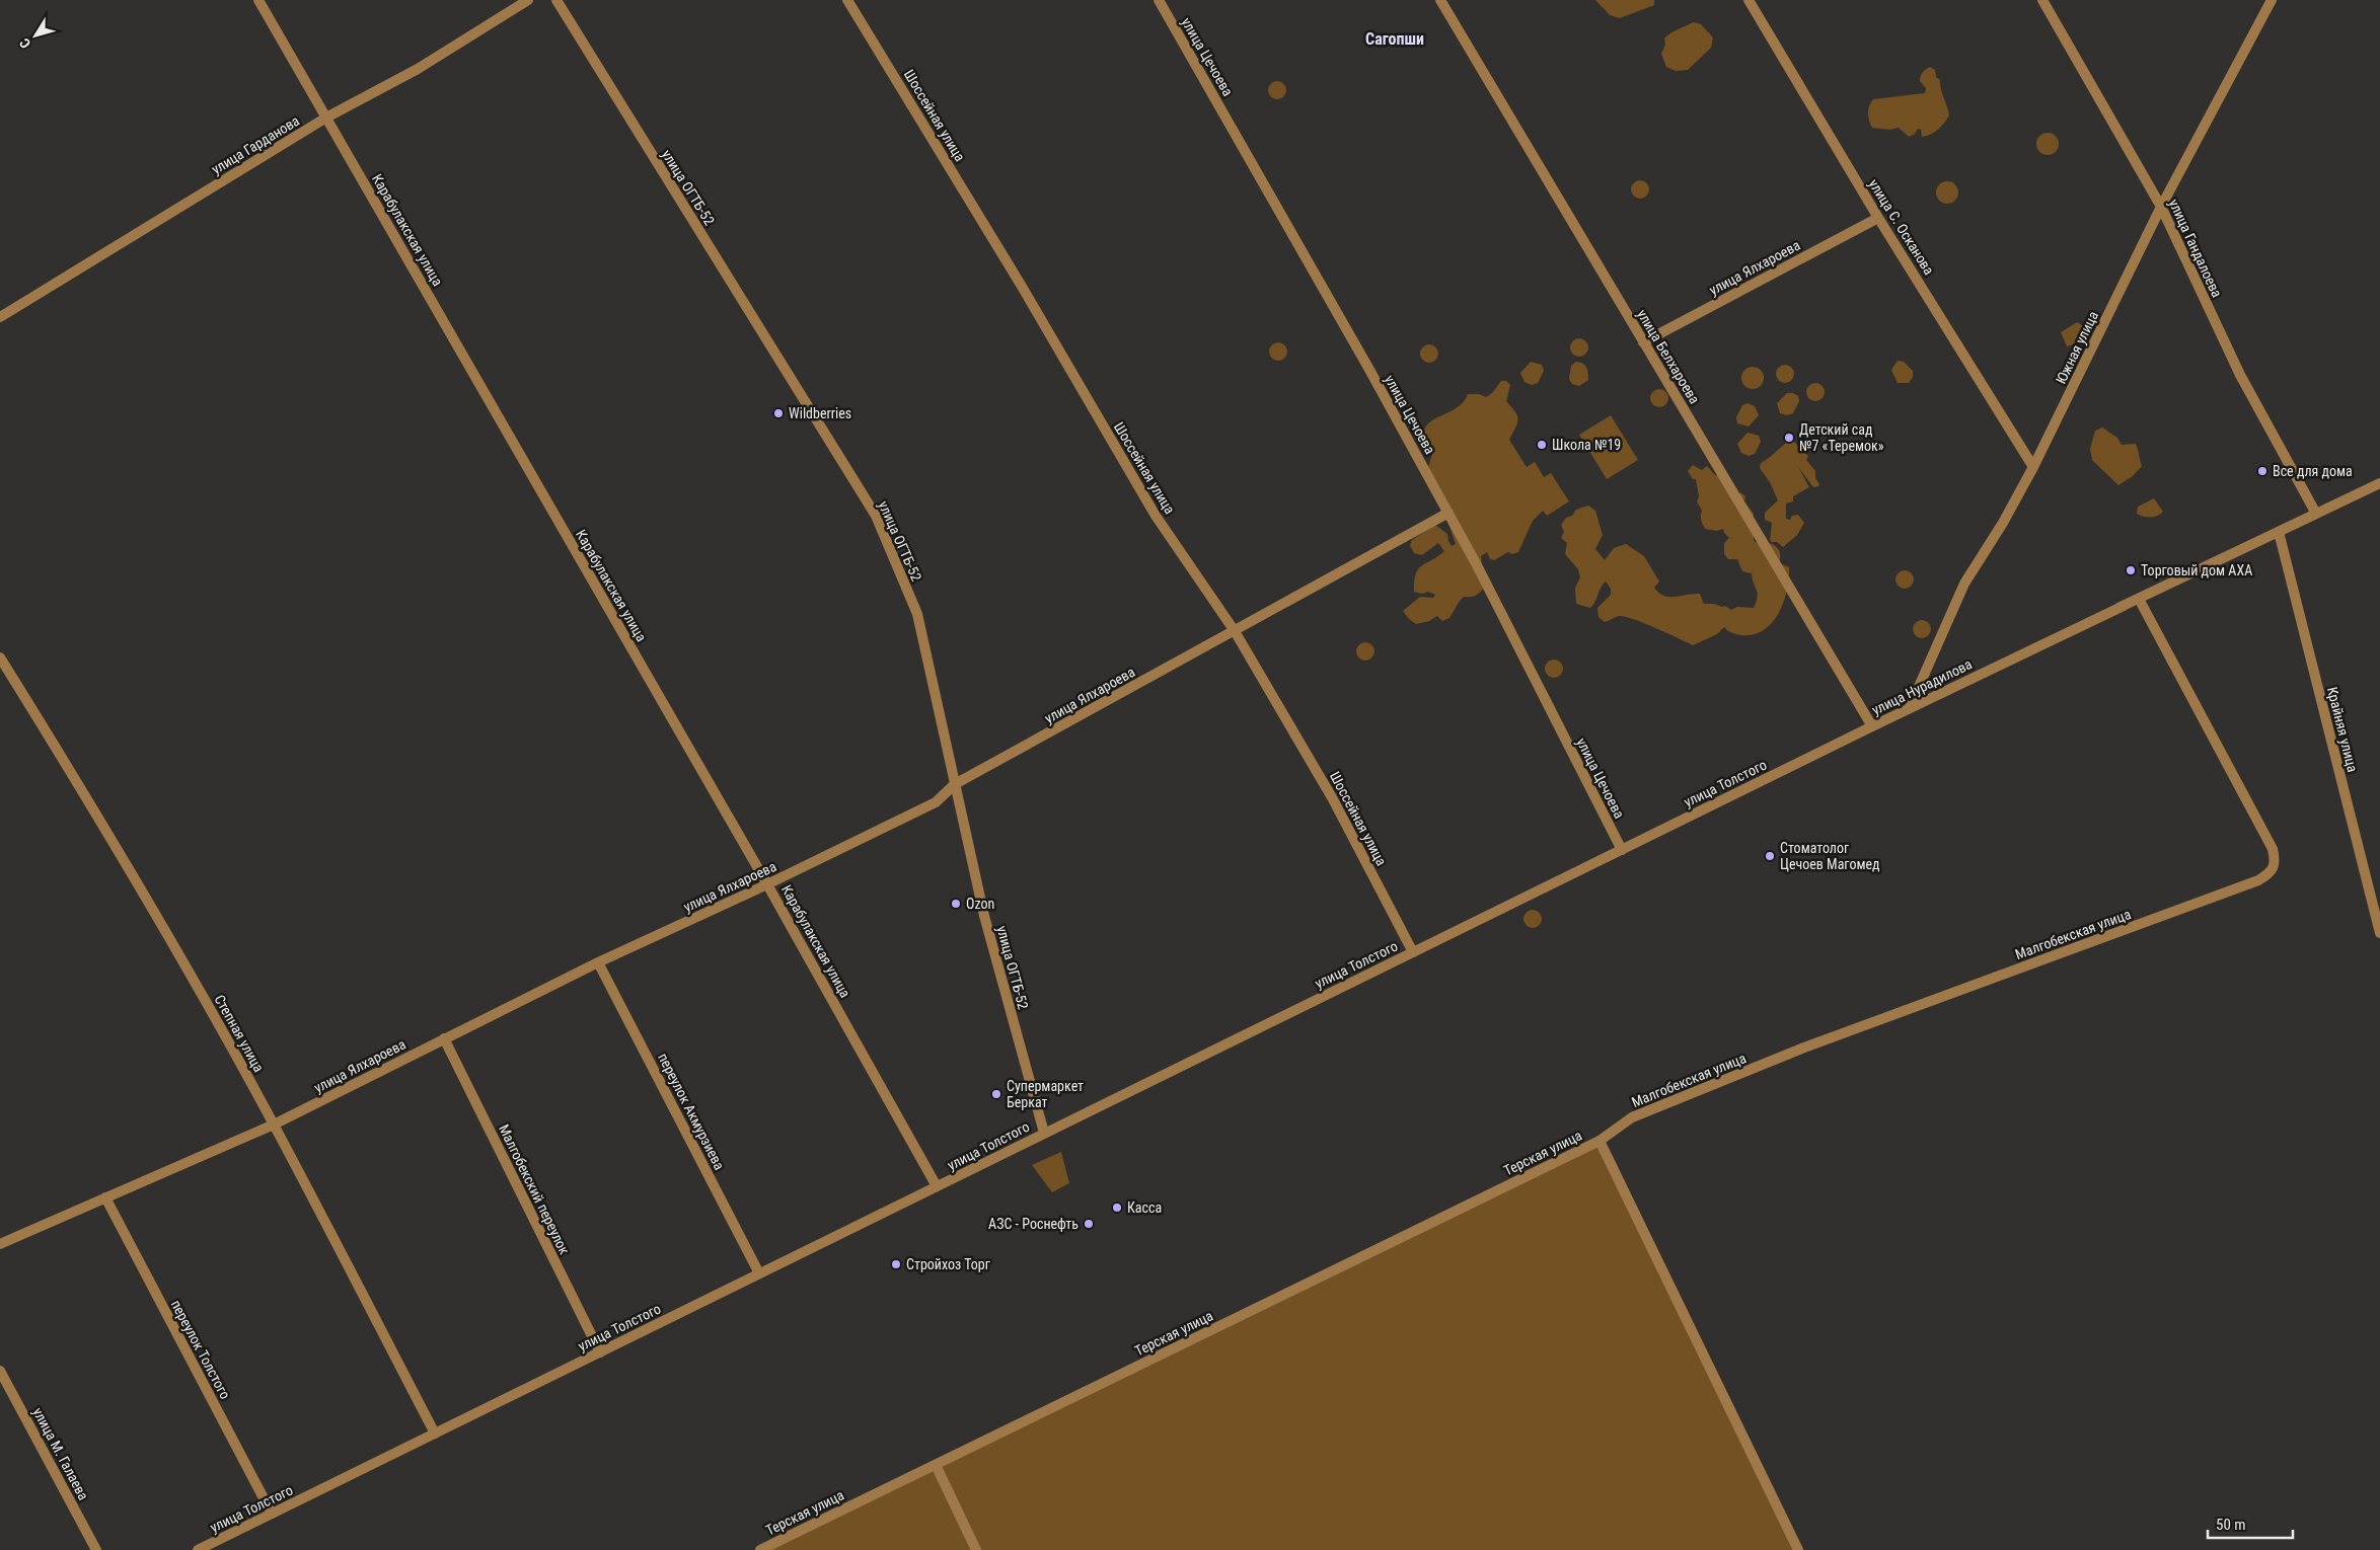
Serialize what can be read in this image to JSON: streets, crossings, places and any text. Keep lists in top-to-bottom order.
{
  "streets": {
    "street": [
      "улица Цечоева",
      "Шоссейная улица",
      "улица Гарданова",
      "улица ОГТБ-52",
      "улица С. Осканова",
      "Карабулакская улица",
      "улица Гандалоева",
      "улица Ялхароева",
      "Южная улица",
      "улица Белхароева",
      "улица Нурадилова",
      "Крайняя улица",
      "улица Толстого",
      "Малгобекская улица",
      "Степная улица",
      "переулок Акмурзиева",
      "Терская улица",
      "Малгобекский переулок",
      "переулок Толстого",
      "улица М. Галаева"
    ]
  },
  "crossings": [
    ["улица Цечоева", "улица Ялхароева"],
    ["улица Цечоева", "улица Толстого"],
    ["Шоссейная улица", "улица Ялхароева"],
    ["Шоссейная улица", "улица Толстого"],
    ["улица Гарданова", "Карабулакская улица"],
    ["улица ОГТБ-52", "улица Ялхароева"],
    ["улица ОГТБ-52", "улица Толстого"],
    ["улица С. Осканова", "улица Ялхароева"],
    ["улица С. Осканова", "Южная улица"],
    ["Карабулакская улица", "улица Ялхароева"],
    ["Карабулакская улица", "улица Толстого"],
    ["улица Гандалоева", "Южная улица"],
    ["улица Гандалоева", "улица Нурадилова"],
    ["улица Ялхароева", "улица Белхароева"],
    ["улица Ялхароева", "Степная улица"],
    ["улица Ялхароева", "переулок Акмурзиева"],
    ["улица Ялхароева", "Малгобекский переулок"],
    ["улица Ялхароева", "переулок Толстого"],
    ["Южная улица", "улица Нурадилова"],
    ["улица Белхароева", "улица Нурадилова"],
    ["улица Белхароева", "улица Толстого"],
    ["улица Нурадилова", "Крайняя улица"],
    ["улица Нурадилова", "улица Толстого"],
    ["улица Нурадилова", "Малгобекская улица"],
    ["улица Толстого", "Степная улица"],
    ["улица Толстого", "переулок Акмурзиева"],
    ["улица Толстого", "Малгобекский переулок"],
    ["улица Толстого", "переулок Толстого"],
    ["Малгобекская улица", "Терская улица"]
  ],
  "districts": ["Сагопши"],
  "places": [
    "Wildberries",
    "Детский сад №7 «Теремок»",
    "Школа №19",
    "Все для дома",
    "Торговый дом АХА",
    "Стоматолог Цечоев Магомед",
    "Ozon",
    "Супермаркет Беркат",
    "Касса",
    "АЗС - Роснефть",
    "Стройхоз Торг"
  ],
  "scale_bar": "50 m",
  "north": "bottom left"
}
